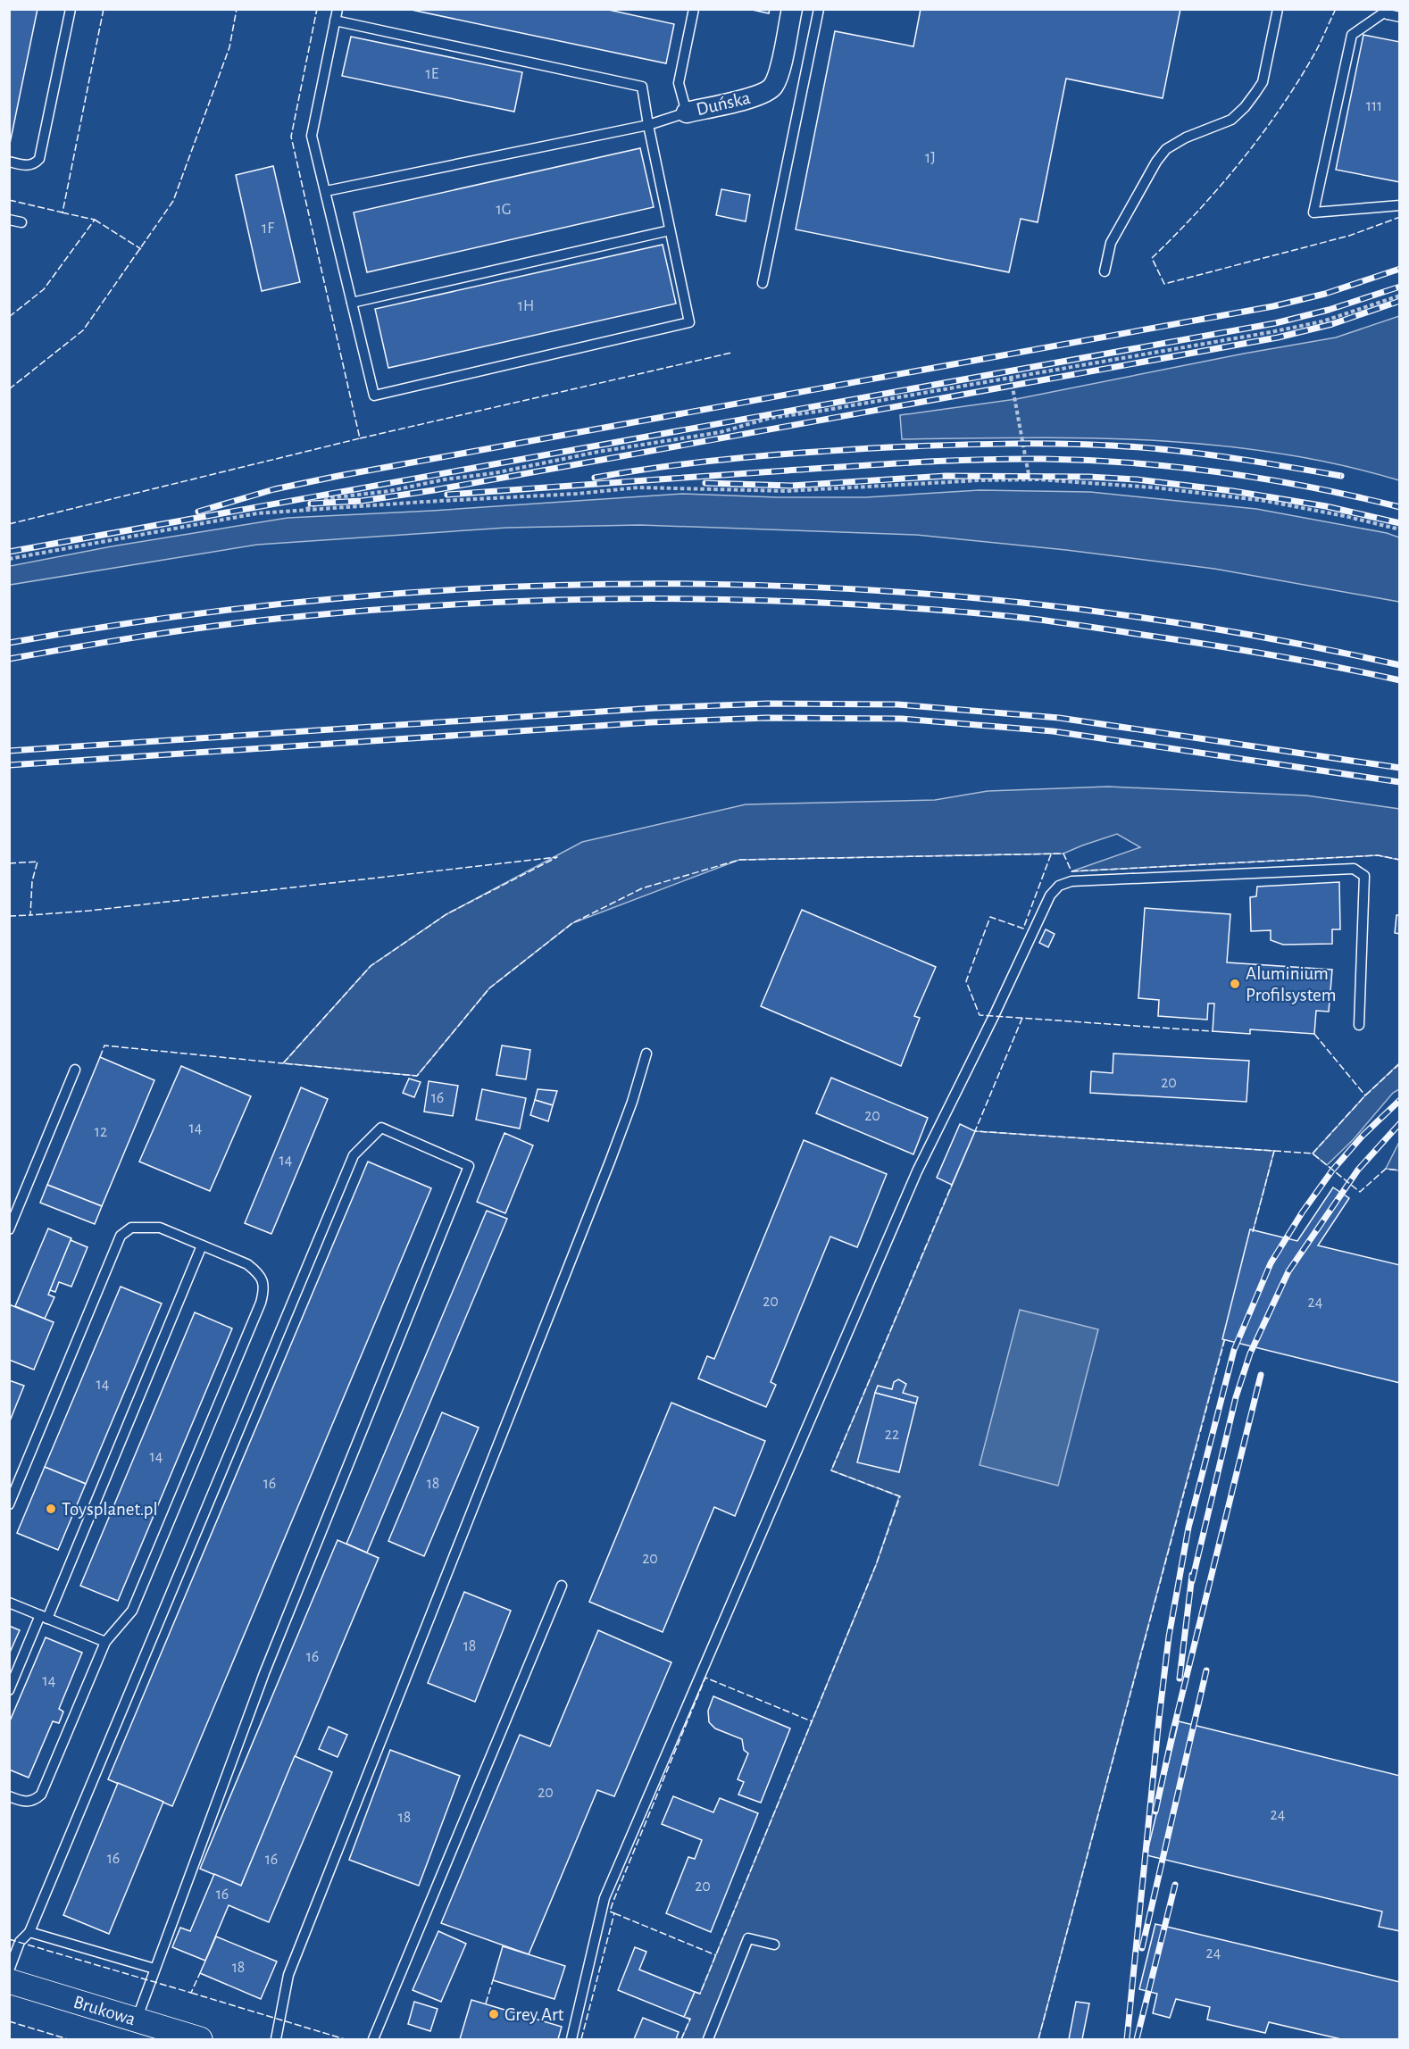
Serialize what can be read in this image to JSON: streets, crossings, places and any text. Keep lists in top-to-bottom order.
{
  "streets": {
    "street": ["Duńska", "Brukowa"]
  },
  "places": ["Aluminium Profilsystem", "Toysplanet.pl", "Grey Art"],
  "house_numbers": [
    "1E",
    "111",
    "1J",
    "1G",
    "1F",
    "1H",
    "20",
    "16",
    "20",
    "14",
    "12",
    "14",
    "20",
    "24",
    "14",
    "22",
    "14",
    "16",
    "18",
    "20",
    "18",
    "16",
    "14",
    "20",
    "24",
    "18",
    "16",
    "16",
    "20",
    "16",
    "24",
    "18"
  ]
}
